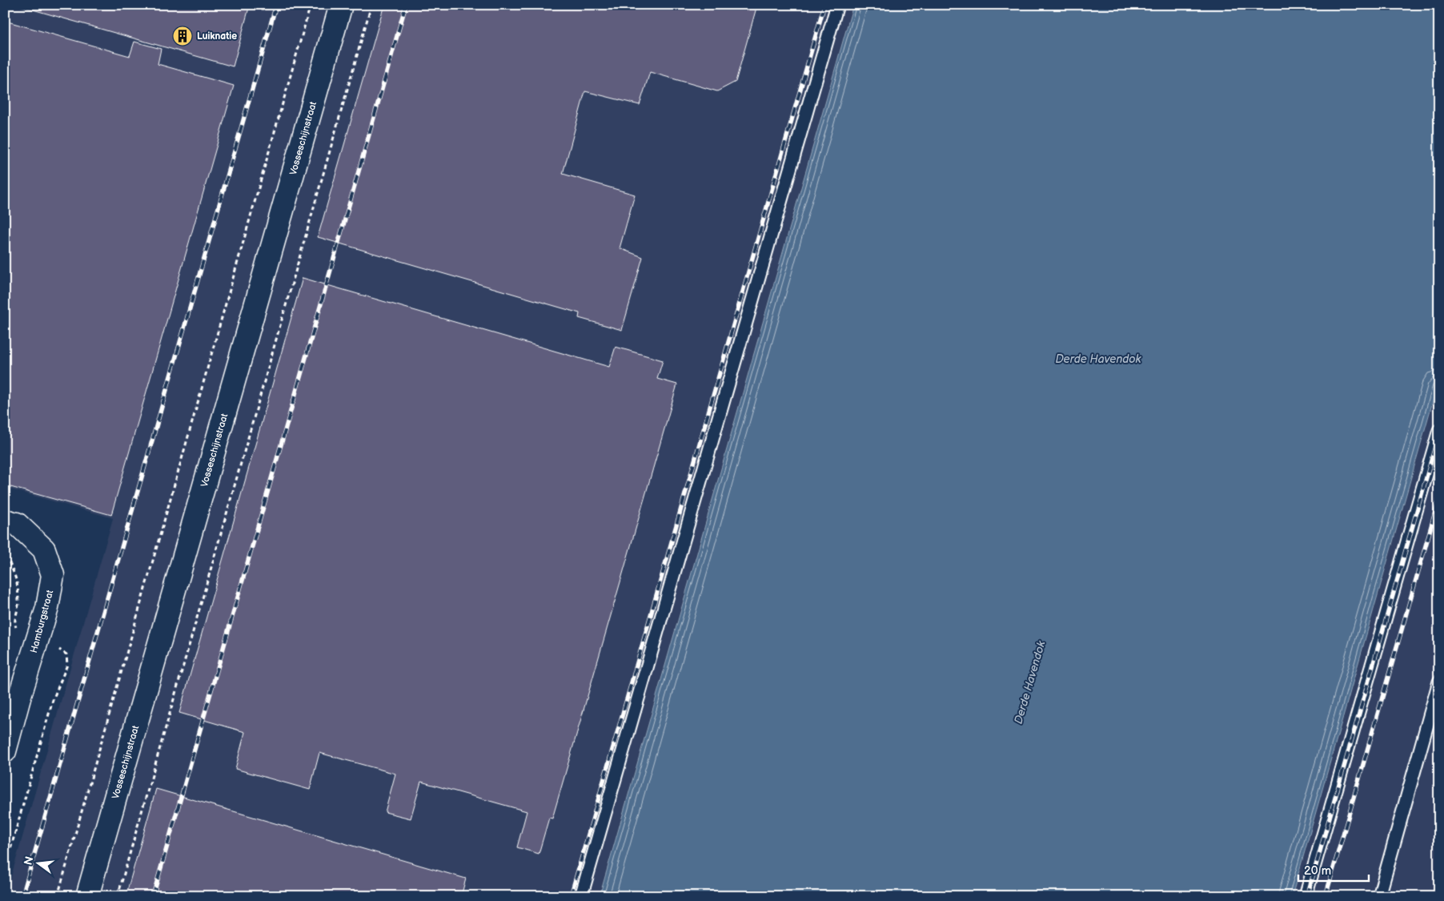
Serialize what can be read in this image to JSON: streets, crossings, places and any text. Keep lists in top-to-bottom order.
{
  "streets": {
    "street": ["Vosseschijnstraat", "Hamburgstraat"]
  },
  "water": ["Derde Havendok"],
  "places": {
    "building": ["Luiknatie"]
  },
  "scale_bar": "20 m",
  "north": "left"
}
